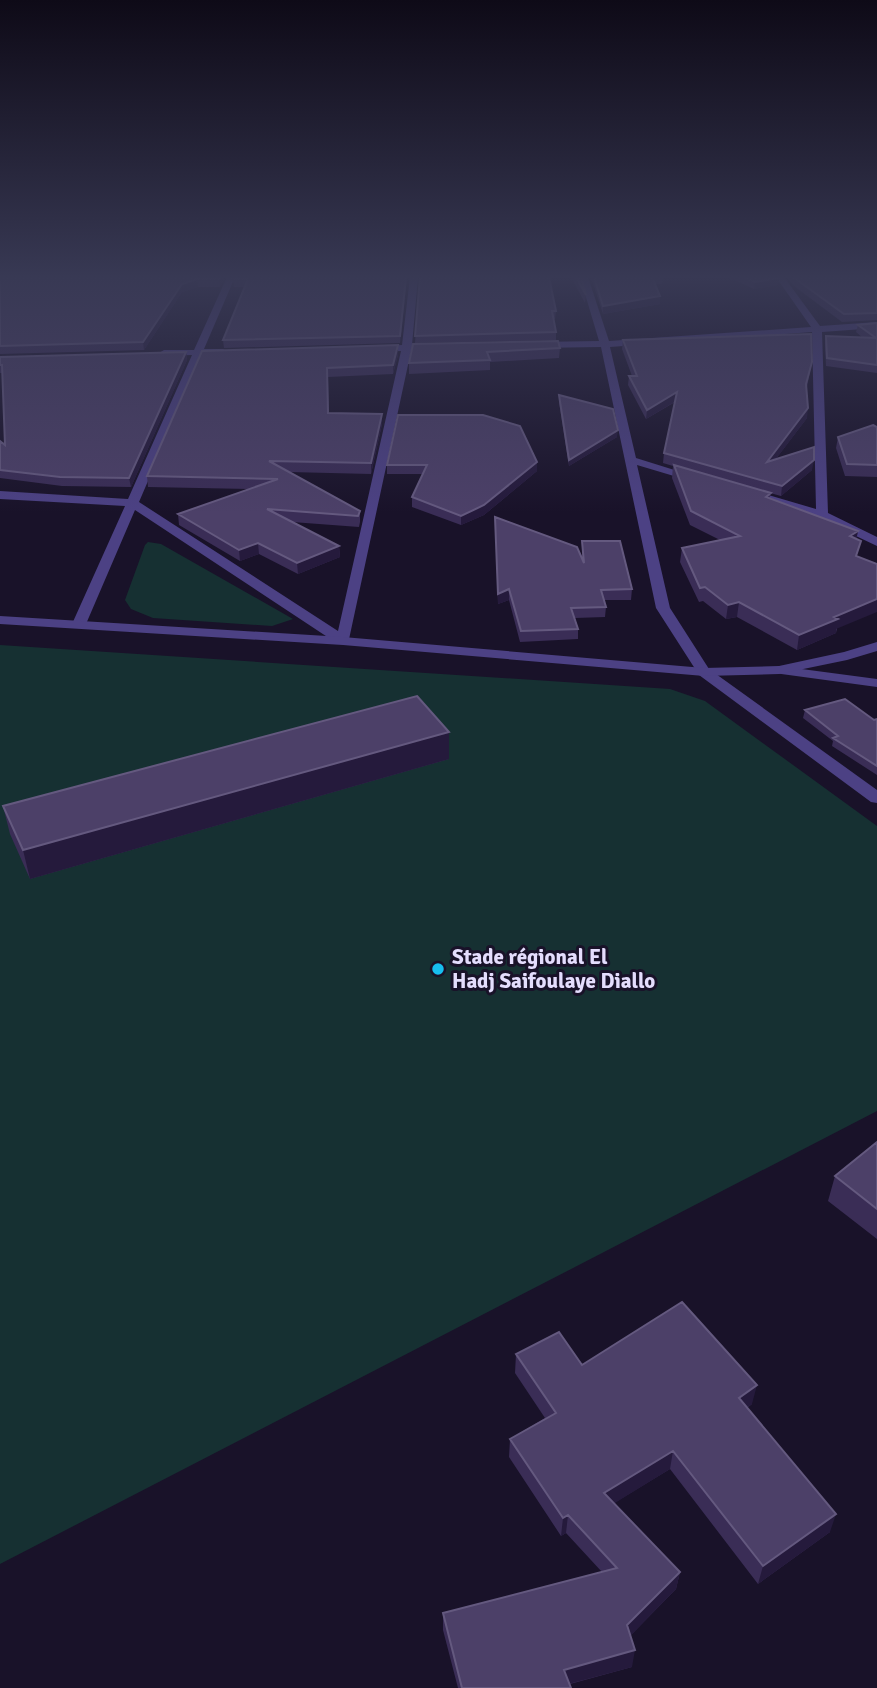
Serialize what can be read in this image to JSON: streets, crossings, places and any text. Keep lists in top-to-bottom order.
{
  "places": ["Stade régional El Hadj Saifoulaye Diallo"]
}
